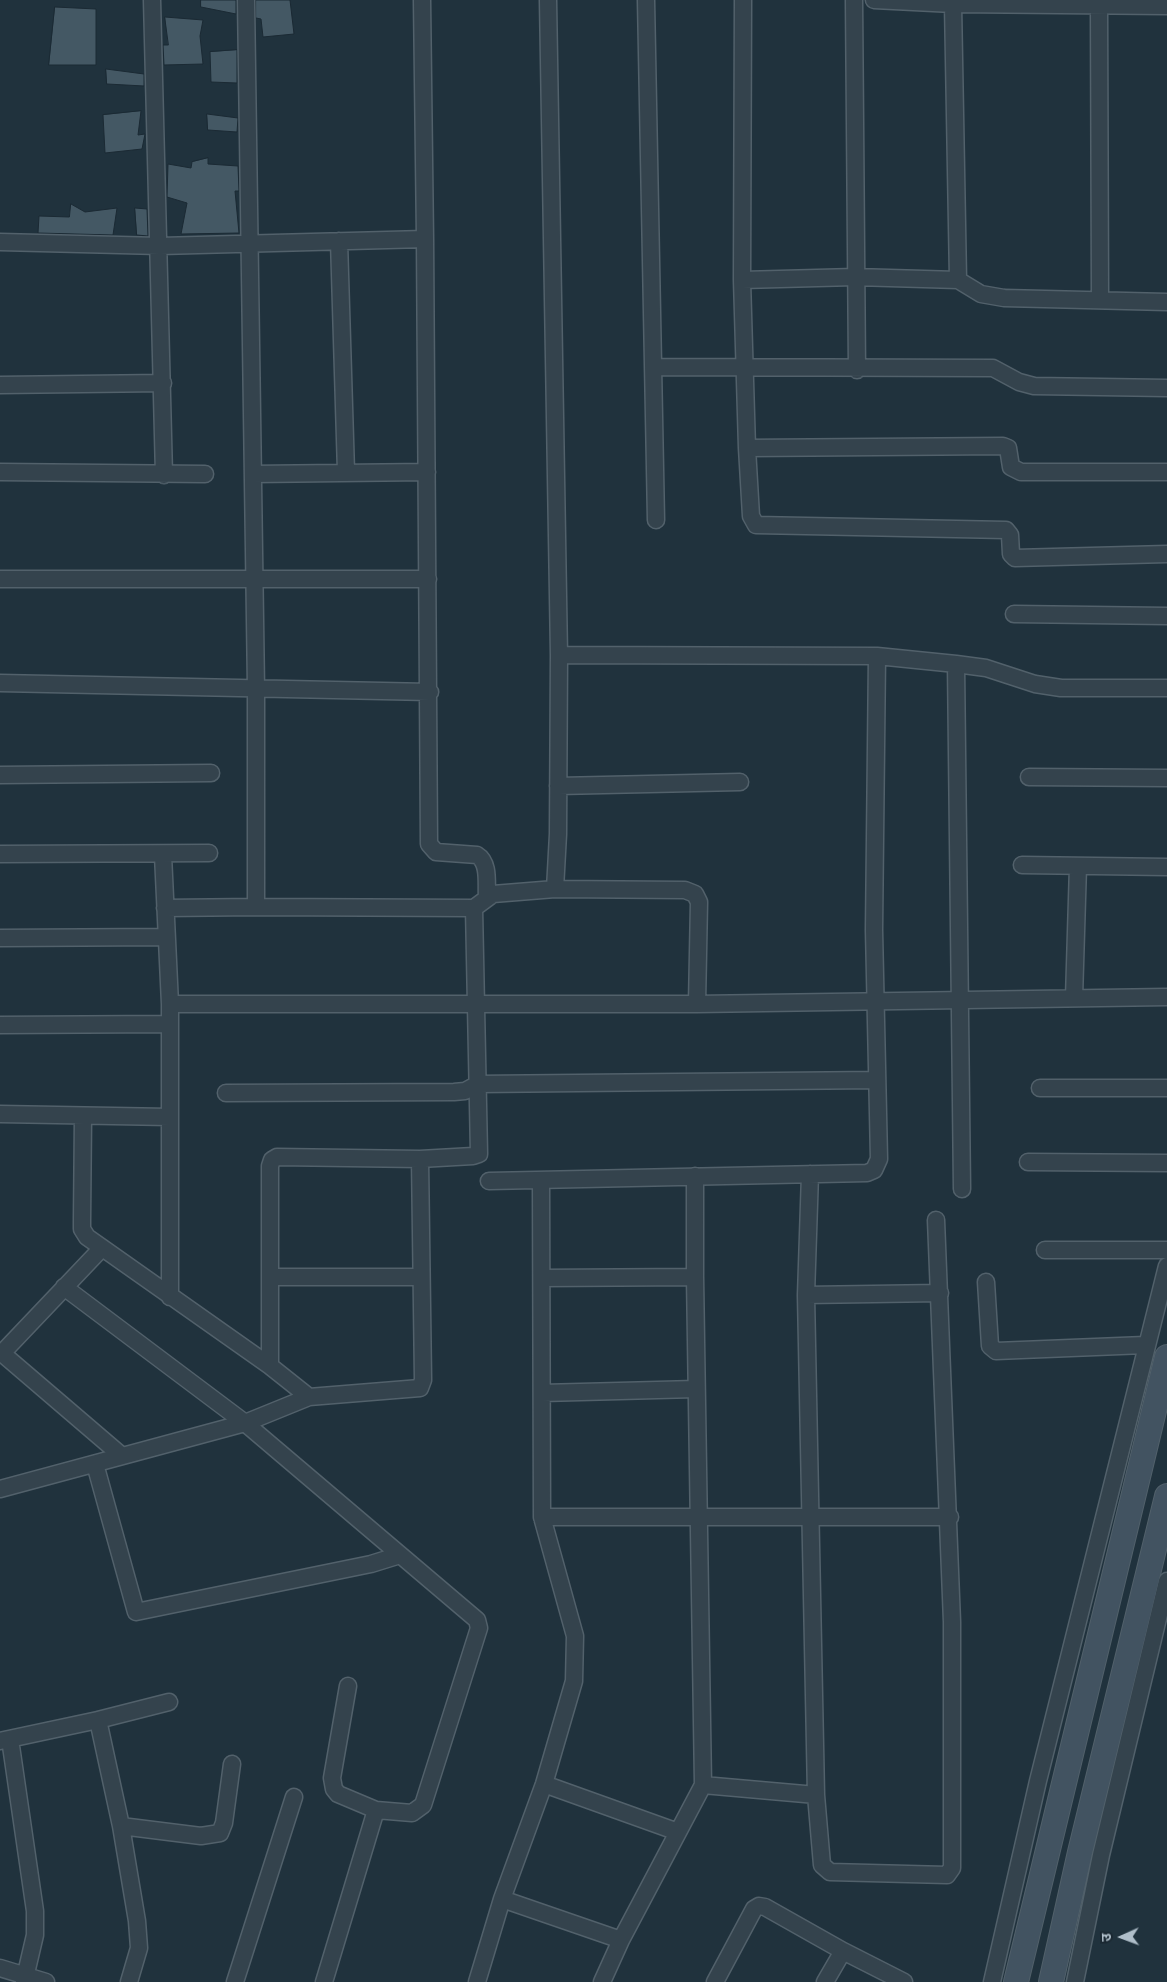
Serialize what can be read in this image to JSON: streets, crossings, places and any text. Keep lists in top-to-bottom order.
{
  "north": "left"
}
